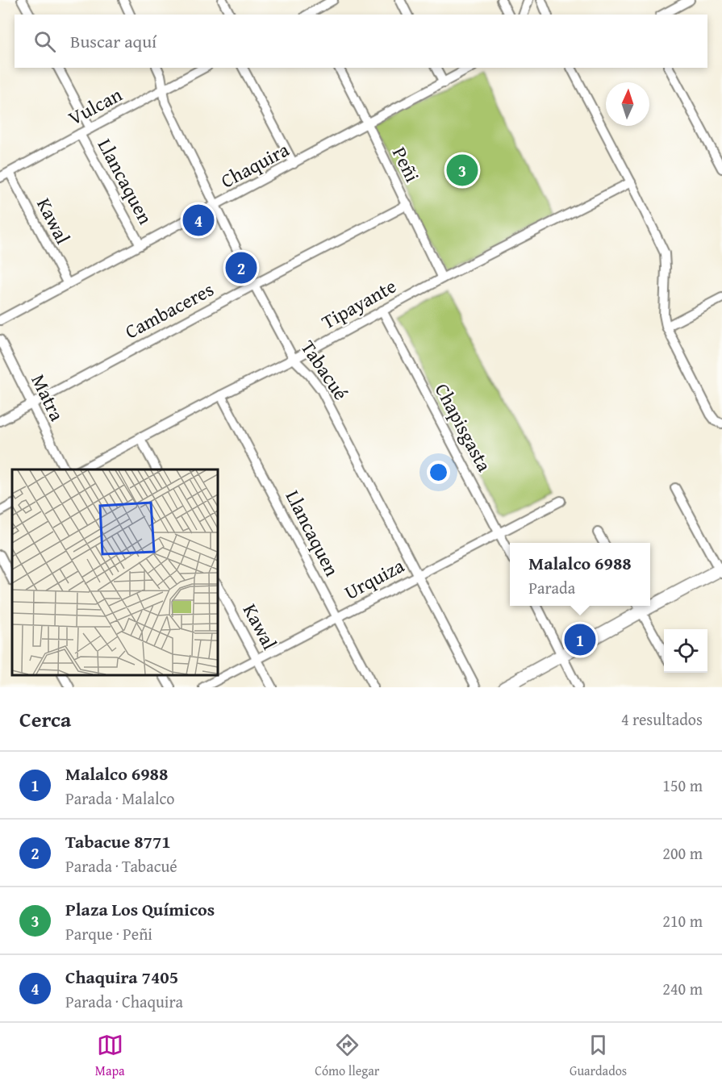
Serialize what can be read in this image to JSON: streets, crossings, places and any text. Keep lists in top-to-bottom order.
{
  "streets": {
    "street": [
      "Vulcan",
      "Peñi",
      "Chaquira",
      "Llancaquen",
      "Kawal",
      "Tipayante",
      "Cambaceres",
      "Tabacué",
      "Matra",
      "Chapisgasta",
      "Urquiza"
    ]
  },
  "crossings": [
    ["Vulcan", "Llancaquen"],
    ["Vulcan", "Kawal"],
    ["Vulcan", "Tabacué"],
    ["Peñi", "Chaquira"],
    ["Peñi", "Tipayante"],
    ["Peñi", "Cambaceres"],
    ["Chaquira", "Llancaquen"],
    ["Chaquira", "Kawal"],
    ["Chaquira", "Tabacué"],
    ["Llancaquen", "Tipayante"],
    ["Llancaquen", "Urquiza"],
    ["Kawal", "Urquiza"],
    ["Tipayante", "Tabacué"],
    ["Tipayante", "Chapisgasta"],
    ["Cambaceres", "Tabacué"],
    ["Cambaceres", "Matra"],
    ["Tabacué", "Urquiza"],
    ["Chapisgasta", "Urquiza"]
  ],
  "north": "top",
  "page": {
    "search": "Buscar aquí",
    "pins": [
      "3",
      "4",
      "2",
      "1"
    ],
    "popup": ["Malalco 6988", "Parada"],
    "heading": ["Cerca", "4 resultados"],
    "list": [
      {
        "mark": "1",
        "name": "Malalco 6988",
        "note": "Parada · Malalco",
        "value": "150 m"
      },
      {
        "mark": "2",
        "name": "Tabacue 8771",
        "note": "Parada · Tabacué",
        "value": "200 m"
      },
      {
        "mark": "3",
        "name": "Plaza Los Químicos",
        "note": "Parque · Peñi",
        "value": "210 m"
      },
      {
        "mark": "4",
        "name": "Chaquira 7405",
        "note": "Parada · Chaquira",
        "value": "240 m"
      }
    ],
    "nav": ["Mapa", "Cómo llegar", "Guardados"]
  }
}
